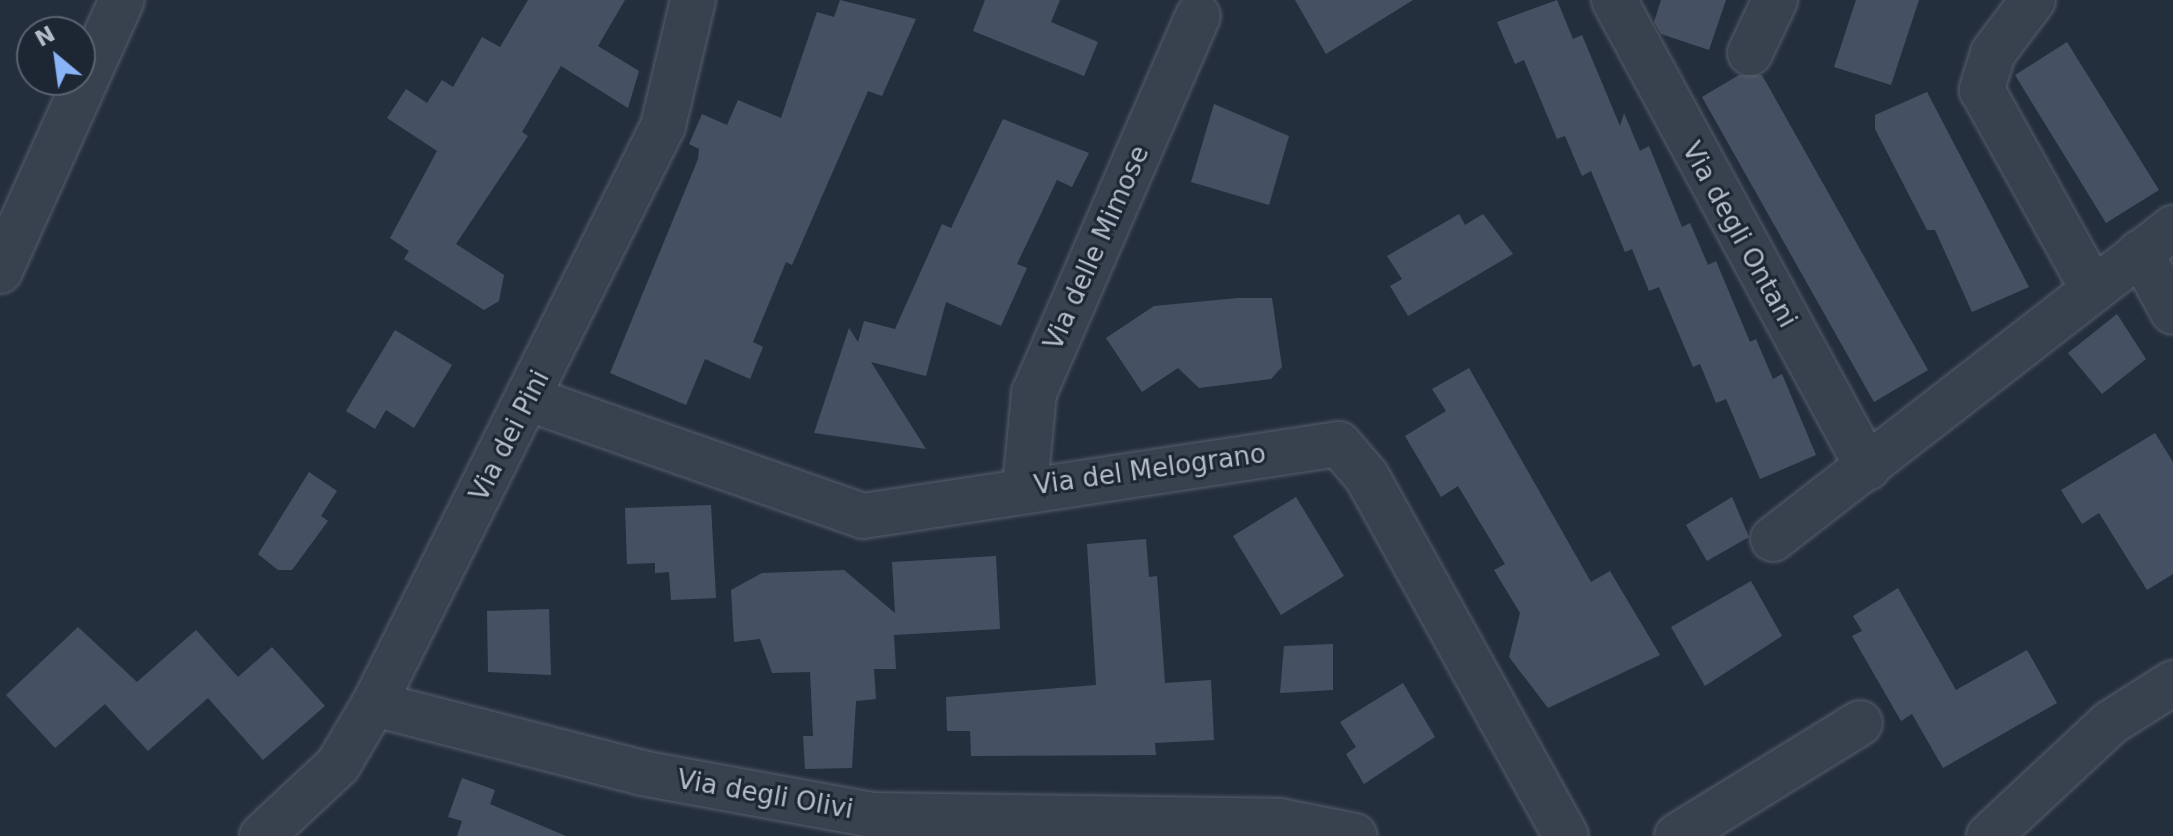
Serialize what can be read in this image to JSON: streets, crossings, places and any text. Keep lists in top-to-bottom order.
{
  "streets": {
    "street": [
      "Via degli Ontani",
      "Via delle Mimose",
      "Via dei Pini",
      "Via del Melograno",
      "Via degli Olivi"
    ]
  },
  "crossings": [
    ["Via delle Mimose", "Via del Melograno"],
    ["Via dei Pini", "Via del Melograno"],
    ["Via dei Pini", "Via degli Olivi"]
  ],
  "north": "top left"
}
